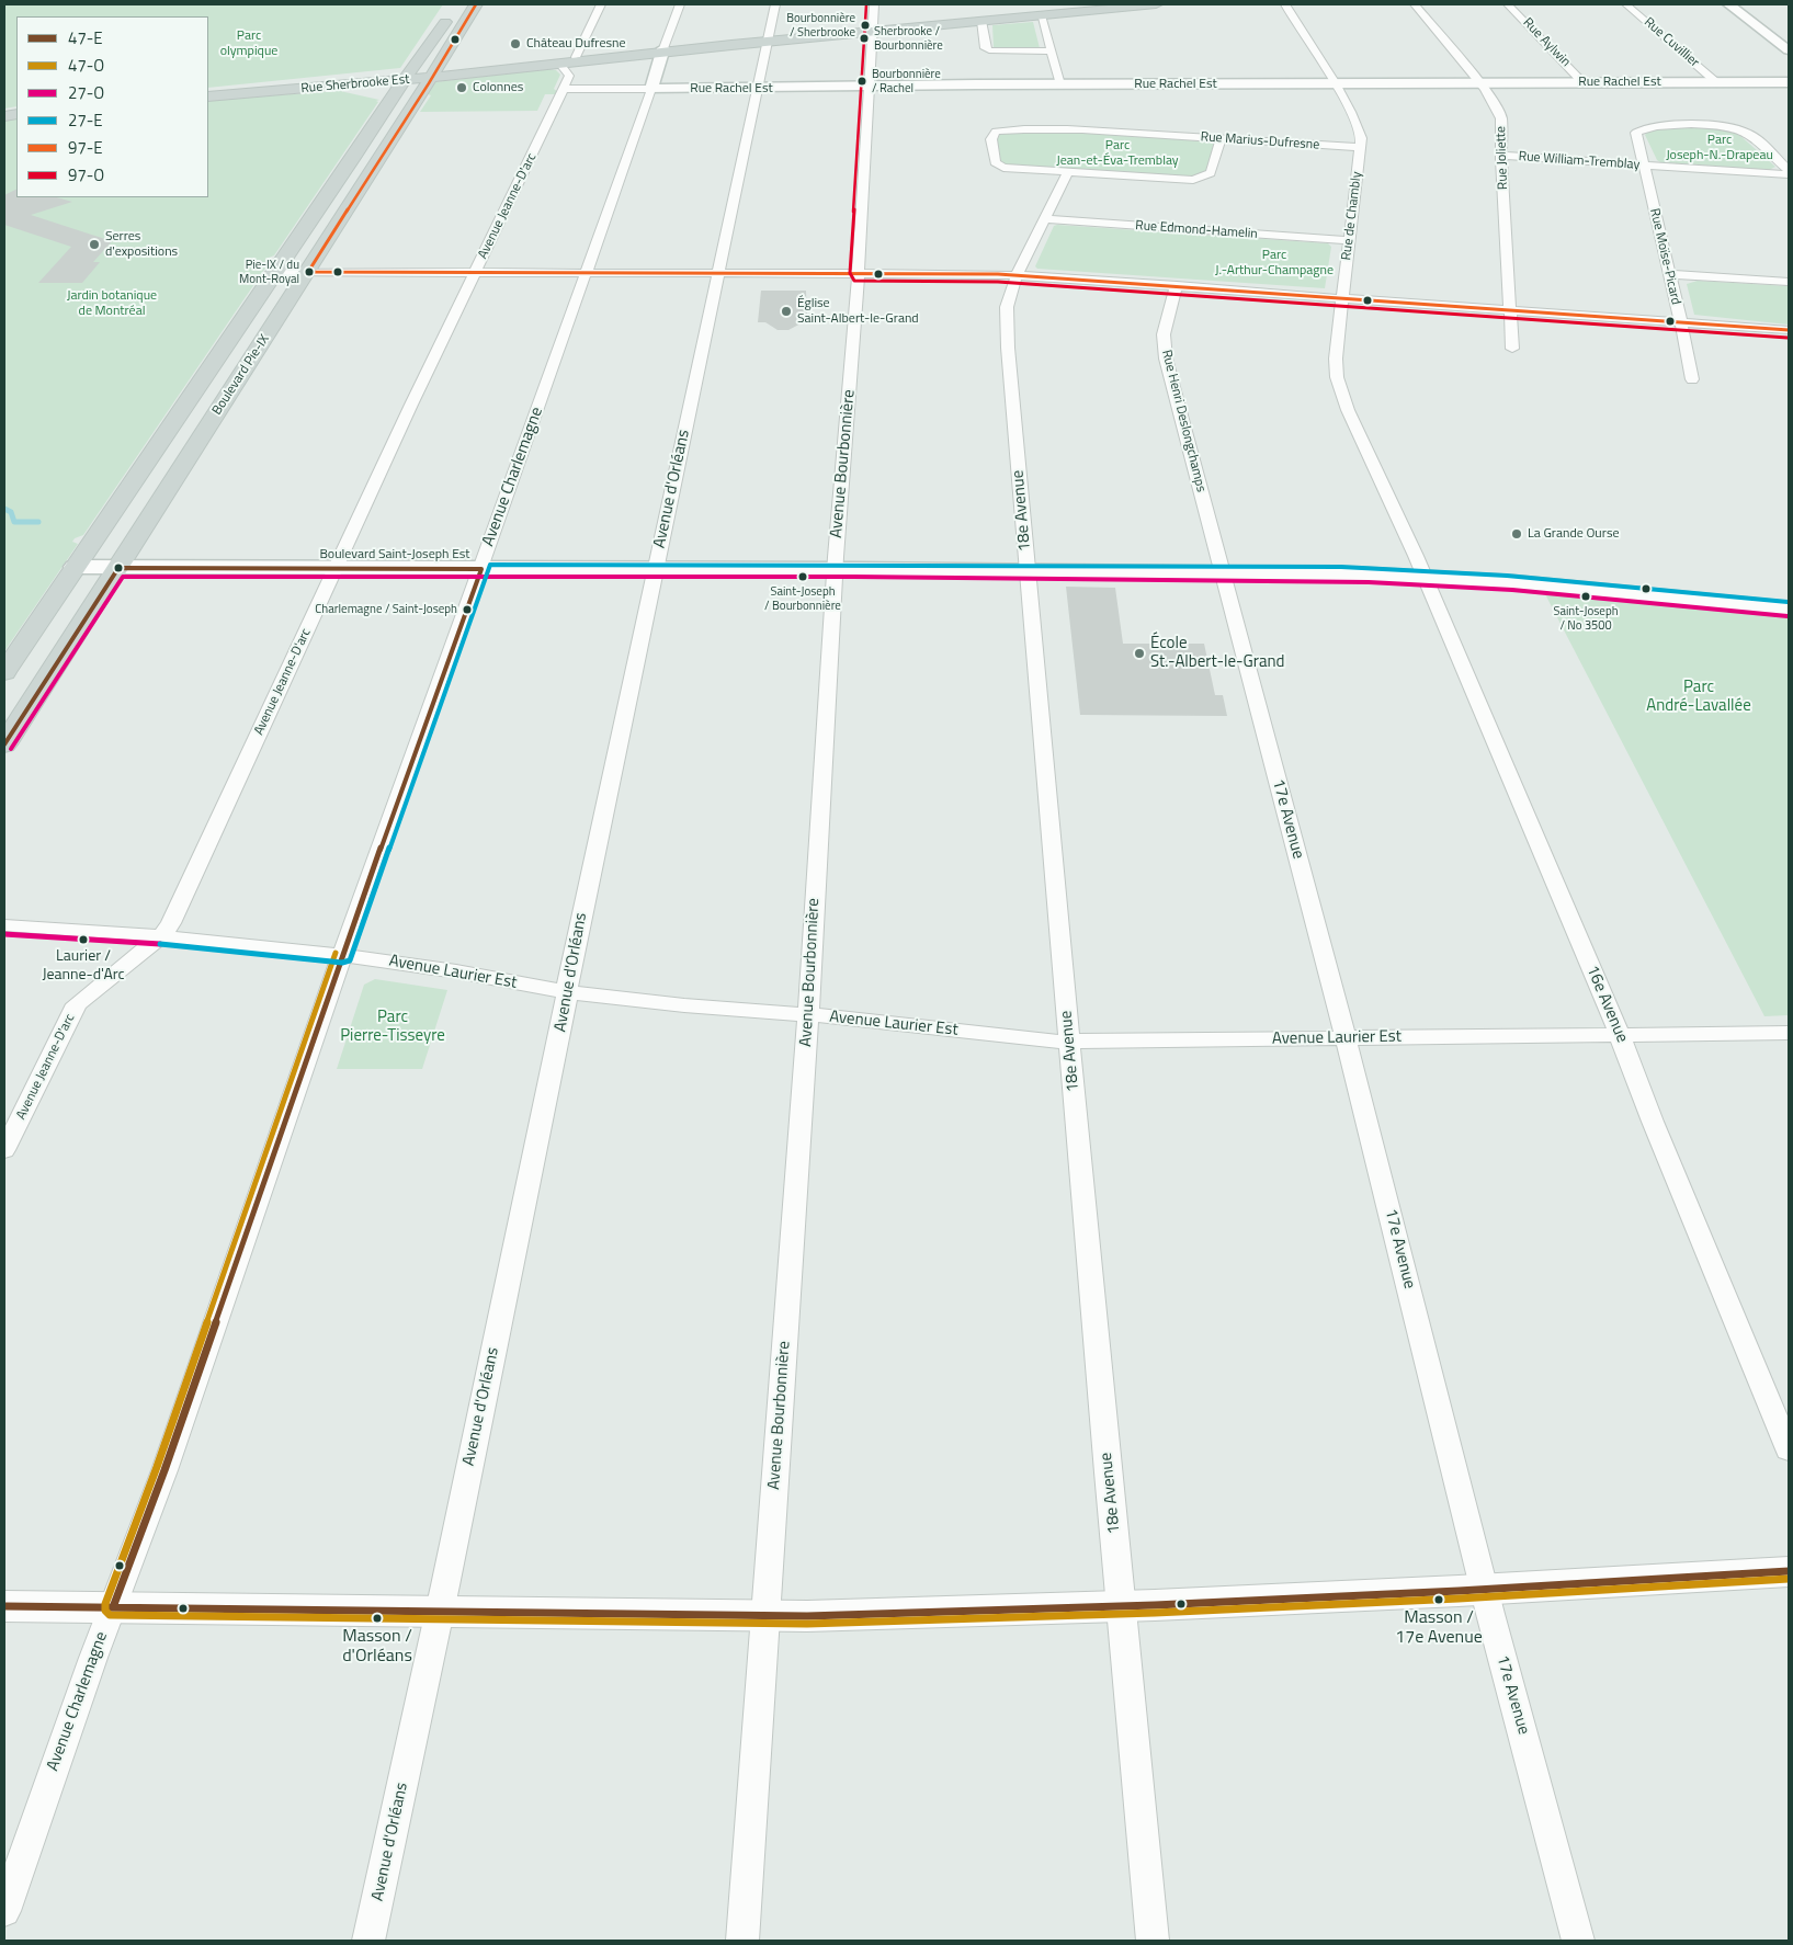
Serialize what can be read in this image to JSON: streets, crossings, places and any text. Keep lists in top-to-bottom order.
{
  "streets": {
    "main road": [
      "Rue Rachel Est",
      "Rue Sherbrooke Est",
      "Boulevard Pie-IX",
      "Avenue Charlemagne",
      "Boulevard Saint-Joseph Est"
    ],
    "street": [
      "Rue Aylwin",
      "Rue Cuvillier",
      "Rue Marius-Dufresne",
      "Rue Joliette",
      "Rue William-Tremblay",
      "Avenue Jeanne-D'arc",
      "Rue de Chambly",
      "Rue Edmond-Hamelin",
      "Rue Moïse-Picard",
      "Rue Henri Deslongchamps",
      "Avenue Bourbonnière",
      "Avenue d'Orléans",
      "18e Avenue",
      "17e Avenue",
      "Avenue Laurier Est",
      "16e Avenue"
    ]
  },
  "crossings": [
    ["Rue Aylwin", "Rue Rachel Est"],
    ["Rue Cuvillier", "Rue Rachel Est"],
    ["Rue Rachel Est", "Rue Joliette"],
    ["Rue Rachel Est", "Avenue Jeanne-D'arc"],
    ["Rue Rachel Est", "Rue de Chambly"],
    ["Rue Rachel Est", "Avenue Bourbonnière"],
    ["Rue Rachel Est", "Avenue Charlemagne"],
    ["Rue Rachel Est", "Avenue d'Orléans"],
    ["Rue Sherbrooke Est", "Avenue Jeanne-D'arc"],
    ["Rue Sherbrooke Est", "Boulevard Pie-IX"],
    ["Rue Sherbrooke Est", "Avenue Bourbonnière"],
    ["Rue Sherbrooke Est", "Avenue Charlemagne"],
    ["Rue Sherbrooke Est", "Avenue d'Orléans"],
    ["Rue Marius-Dufresne", "Rue de Chambly"],
    ["Rue Marius-Dufresne", "18e Avenue"],
    ["Rue Joliette", "Rue William-Tremblay"],
    ["Rue William-Tremblay", "Rue Moïse-Picard"],
    ["Avenue Jeanne-D'arc", "Boulevard Saint-Joseph Est"],
    ["Avenue Jeanne-D'arc", "Avenue Laurier Est"],
    ["Rue de Chambly", "Rue Edmond-Hamelin"],
    ["Rue de Chambly", "Boulevard Saint-Joseph Est"],
    ["Rue de Chambly", "16e Avenue"],
    ["Rue Edmond-Hamelin", "18e Avenue"],
    ["Boulevard Pie-IX", "Boulevard Saint-Joseph Est"],
    ["Rue Henri Deslongchamps", "Boulevard Saint-Joseph Est"],
    ["Rue Henri Deslongchamps", "17e Avenue"],
    ["Avenue Bourbonnière", "Boulevard Saint-Joseph Est"],
    ["Avenue Bourbonnière", "Avenue Laurier Est"],
    ["Avenue Charlemagne", "Boulevard Saint-Joseph Est"],
    ["Avenue Charlemagne", "Avenue Laurier Est"],
    ["Avenue d'Orléans", "Boulevard Saint-Joseph Est"],
    ["Avenue d'Orléans", "Avenue Laurier Est"],
    ["18e Avenue", "Boulevard Saint-Joseph Est"],
    ["18e Avenue", "Avenue Laurier Est"],
    ["Boulevard Saint-Joseph Est", "17e Avenue"],
    ["Boulevard Saint-Joseph Est", "16e Avenue"],
    ["17e Avenue", "Avenue Laurier Est"],
    ["Avenue Laurier Est", "16e Avenue"]
  ],
  "parks": [
    "Parc olympique",
    "Parc Joseph-N.-Drapeau",
    "Parc Jean-et-Éva-Tremblay",
    "Parc J.-Arthur-Champagne",
    "Jardin botanique de Montréal",
    "Parc André-Lavallée",
    "Parc Pierre-Tisseyre"
  ],
  "places": [
    "Bourbonnière / Sherbrooke",
    "Sherbrooke / Bourbonnière",
    "Château Dufresne",
    "Bourbonnière / Rachel",
    "Colonnes",
    "Serres d'expositions",
    "Pie-IX / du Mont-Royal",
    "Église Saint-Albert-le-Grand",
    "La Grande Ourse",
    "Saint-Joseph / Bourbonnière",
    "Saint-Joseph / No 3500",
    "Charlemagne / Saint-Joseph",
    "École St.-Albert-le-Grand",
    "Laurier / Jeanne-d'Arc",
    "Masson / 17e Avenue",
    "Masson / d'Orléans"
  ],
  "lines": [
    "transit line 97-E",
    "transit line 97-O",
    "transit line 27-E",
    "transit line 47-E",
    "transit line 27-O",
    "transit line 47-O"
  ],
  "legend": [
    "47-E",
    "47-O",
    "27-O",
    "27-E",
    "97-E",
    "97-O"
  ]
}
